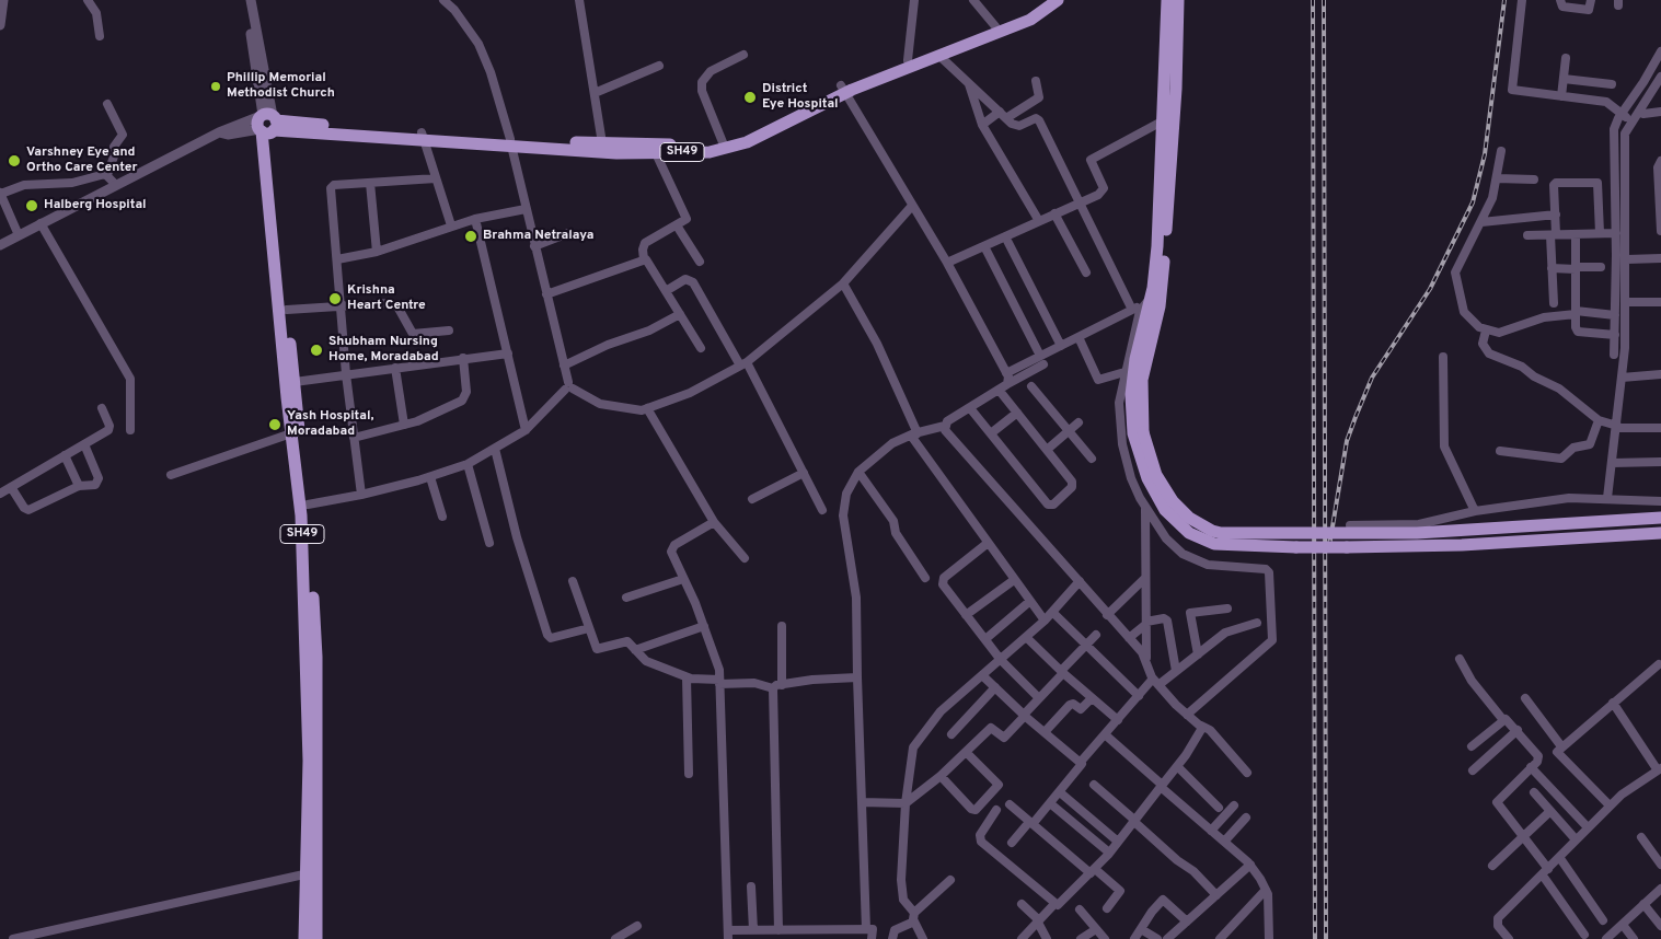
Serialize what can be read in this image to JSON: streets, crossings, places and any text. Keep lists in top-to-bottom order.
{
  "streets": {
    "main road": ["SH49"]
  },
  "places": [
    "Phillip Memorial Methodist Church",
    "District Eye Hospital",
    "Varshney Eye and Ortho Care Center",
    "Halberg Hospital",
    "Brahma Netralaya",
    "Krishna Heart Centre",
    "Shubham Nursing Home, Moradabad",
    "Yash Hospital, Moradabad"
  ]
}
